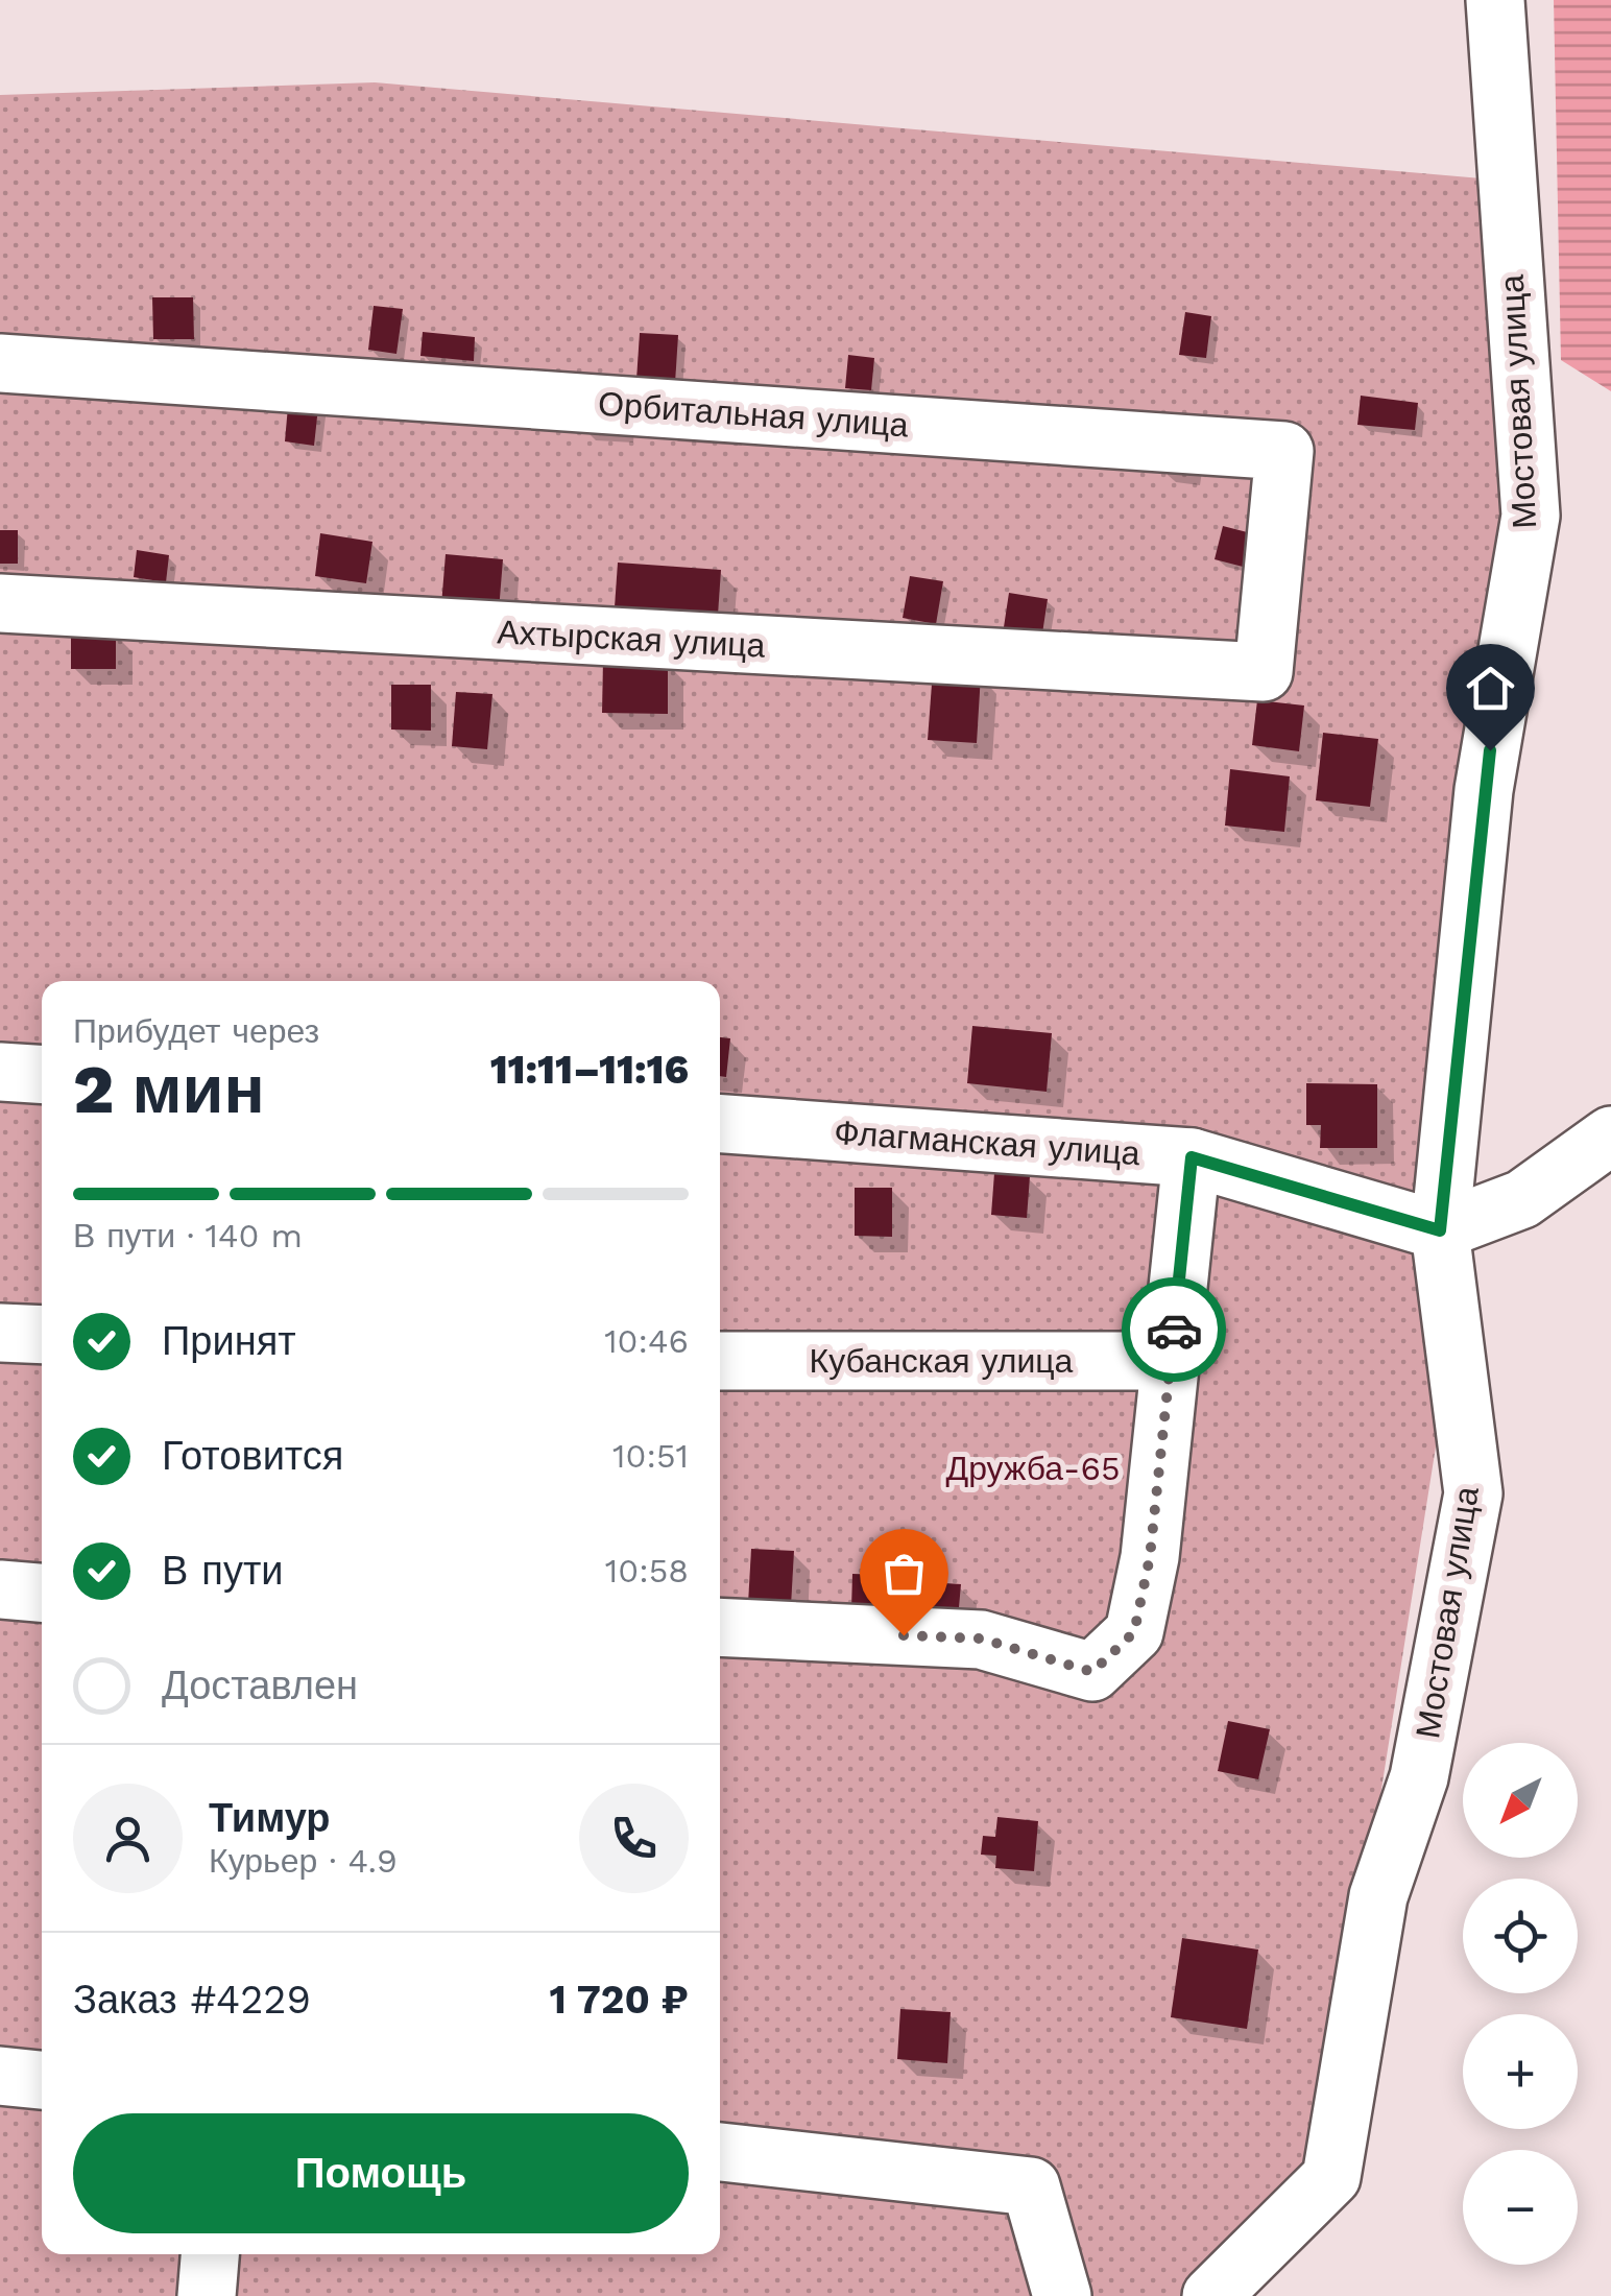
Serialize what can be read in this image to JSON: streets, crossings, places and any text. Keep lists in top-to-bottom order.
{
  "streets": {
    "lane": [
      "Мостовая улица",
      "Орбитальная улица",
      "Ахтырская улица",
      "Флагманская улица",
      "Кубанская улица"
    ]
  },
  "crossings": [
    ["Мостовая улица", "Флагманская улица"],
    ["Орбитальная улица", "Ахтырская улица"]
  ],
  "parks": ["Дружба-65"],
  "north": "bottom left",
  "page": {
    "heading": ["2 мин", "Прибудет через", "11:11–11:16"],
    "panel": [
      "Тимур",
      "Курьер · 4.9",
      "Заказ #4229",
      "1 720 ₽"
    ],
    "bar": "В пути · 140 m",
    "list": [
      ["Принят", "10:46"],
      ["Готовится", "10:51"],
      ["В пути", "10:58"],
      "Доставлен"
    ],
    "map_buttons": ["+", "−"],
    "buttons": "Помощь"
  }
}
